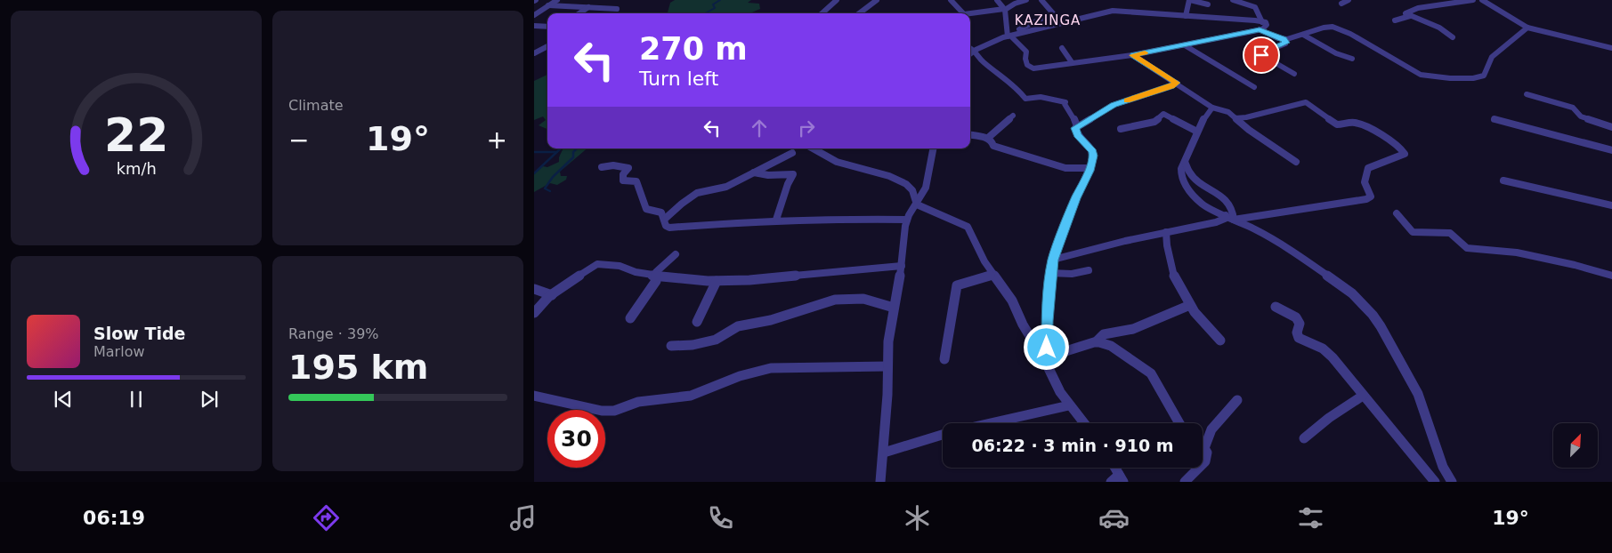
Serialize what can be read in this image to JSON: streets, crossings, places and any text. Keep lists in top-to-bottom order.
{
  "districts": ["KAZINGA"],
  "north": "top right",
  "page": {
    "tile": [
      "Climate",
      ["Range · 39%", "195 km"]
    ],
    "turn": ["270 m", "Turn left"],
    "heat": ["−", "19°", "+"],
    "song": ["Slow Tide", "Marlow"],
    "limit": "30",
    "trip": "06:22 · 3 min · 910 m",
    "tabs": ["06:19", "19°"],
    "gauge": ["22", "km/h"]
  }
}
